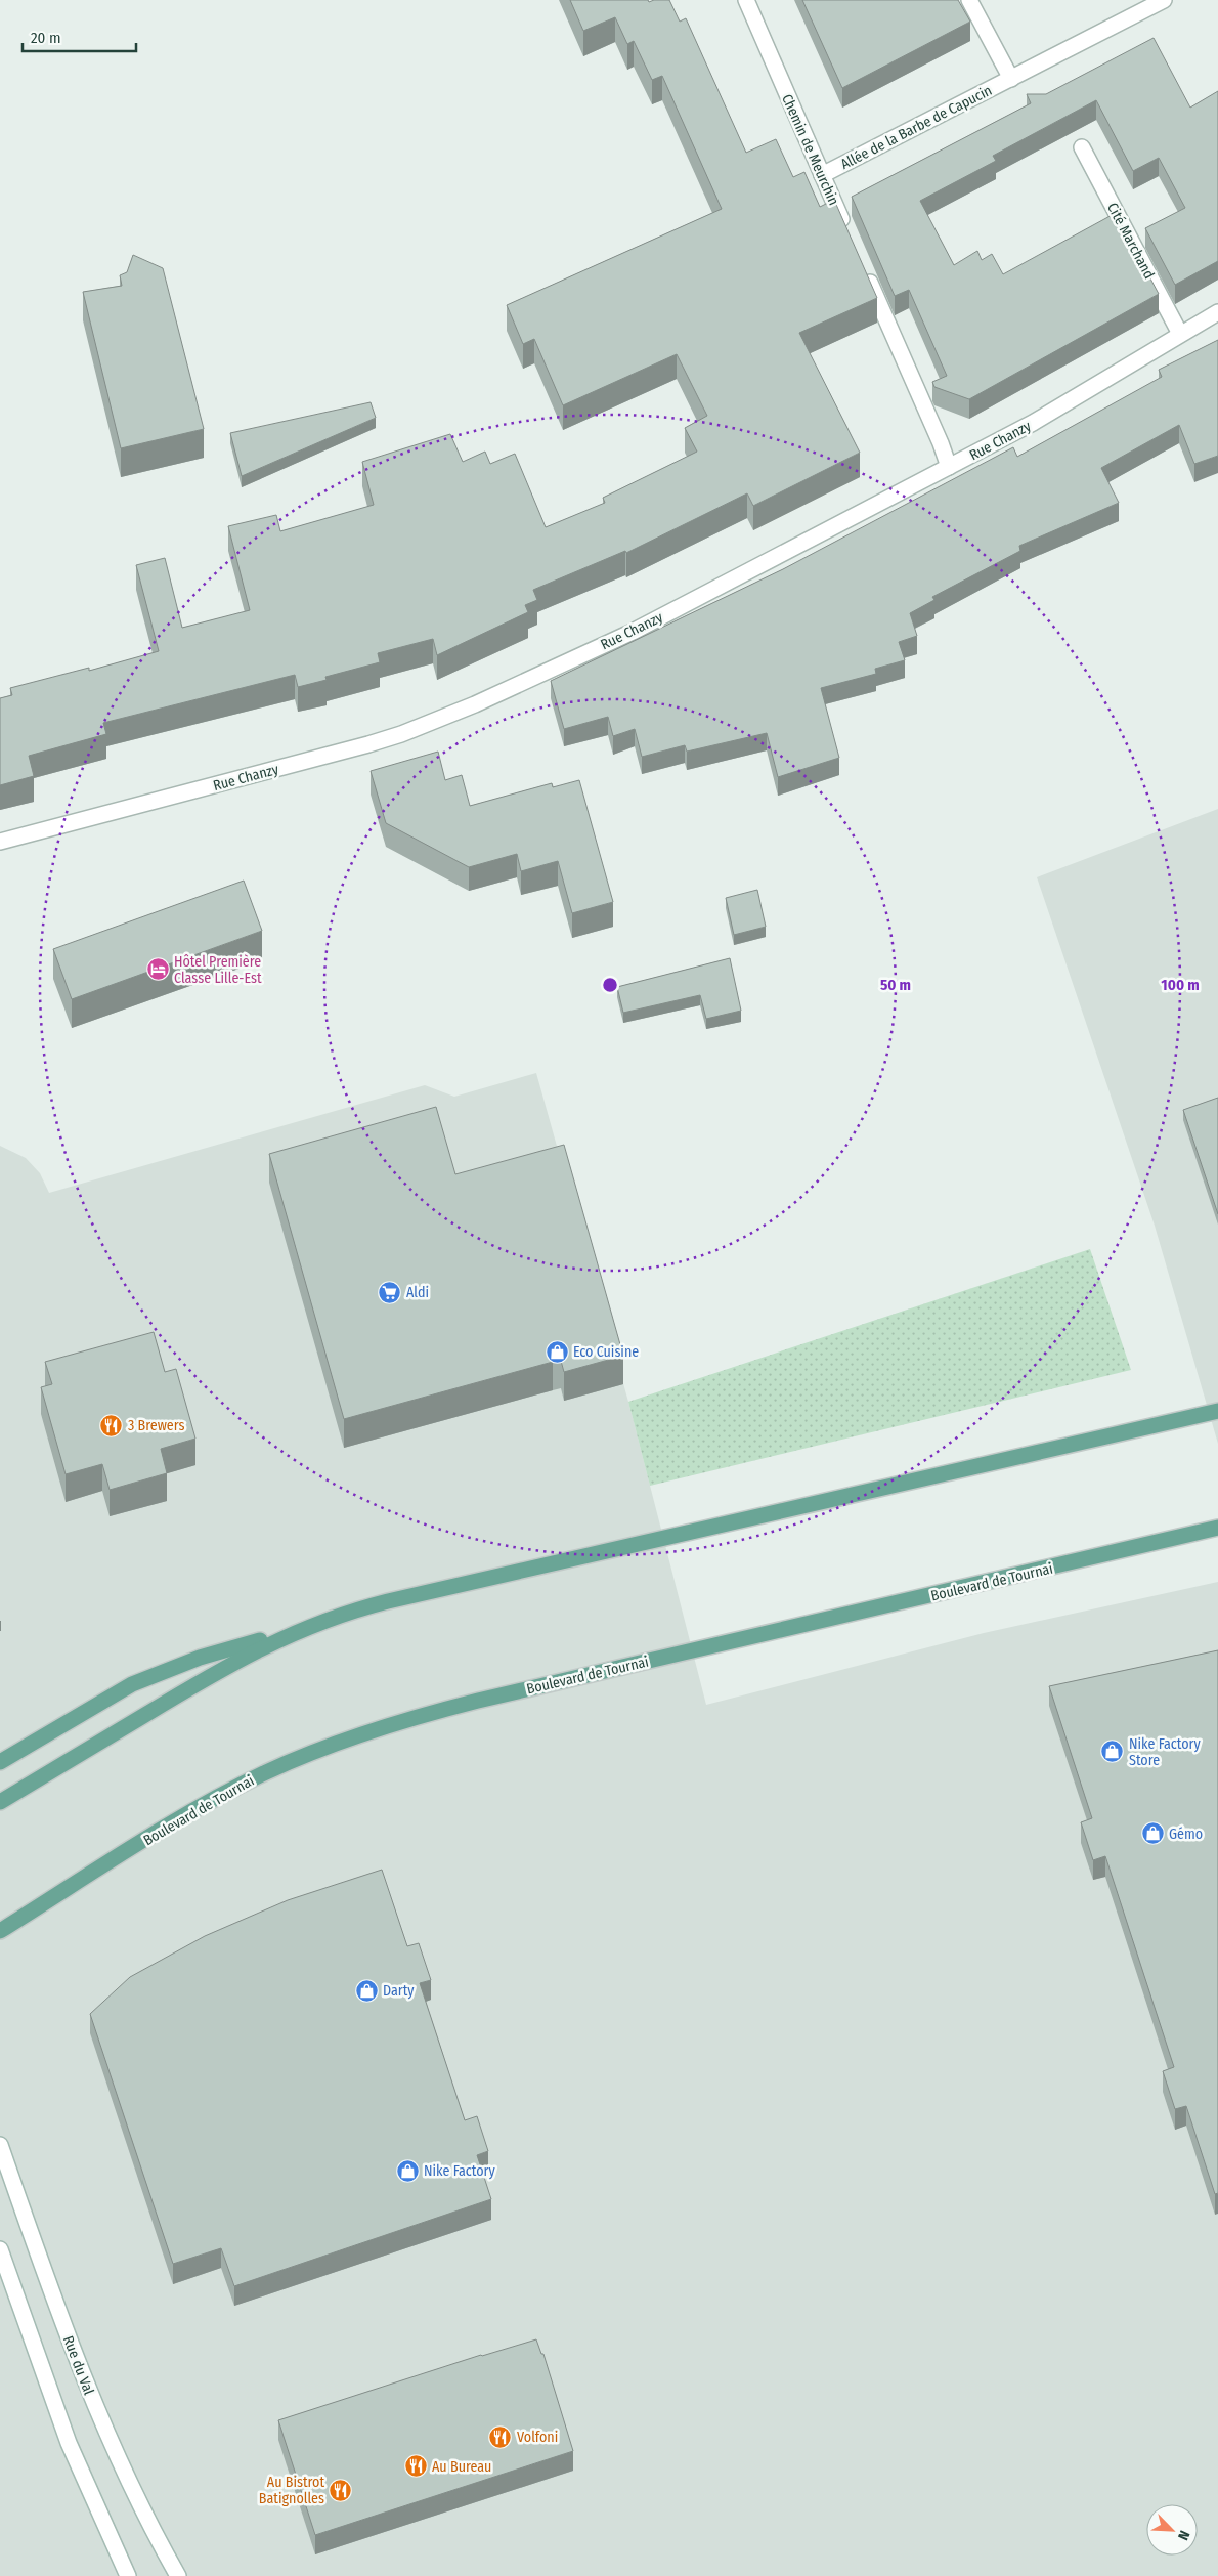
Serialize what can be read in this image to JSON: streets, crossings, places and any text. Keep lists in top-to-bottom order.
{
  "streets": {
    "main road": ["Boulevard de Tournai"],
    "street": [
      "Allée de la Barbe de Capucin",
      "Chemin de Meurchin",
      "Cité Marchand",
      "Rue Chanzy",
      "Rue du Val"
    ]
  },
  "crossings": [
    ["Allée de la Barbe de Capucin", "Chemin de Meurchin"],
    ["Cité Marchand", "Rue Chanzy"]
  ],
  "places": {
    "hotel": ["Hôtel Première Classe Lille-Est"],
    "supermarket": ["Aldi"],
    "shop": [
      "Eco Cuisine",
      "Nike Factory Store",
      "Gémo",
      "Darty",
      "Nike Factory"
    ],
    "restaurant": [
      "3 Brewers",
      "Volfoni",
      "Au Bureau",
      "Au Bistrot Batignolles"
    ]
  },
  "scale_bar": "20 m",
  "north": "bottom right",
  "rings": ["50 m", "100 m"]
}
